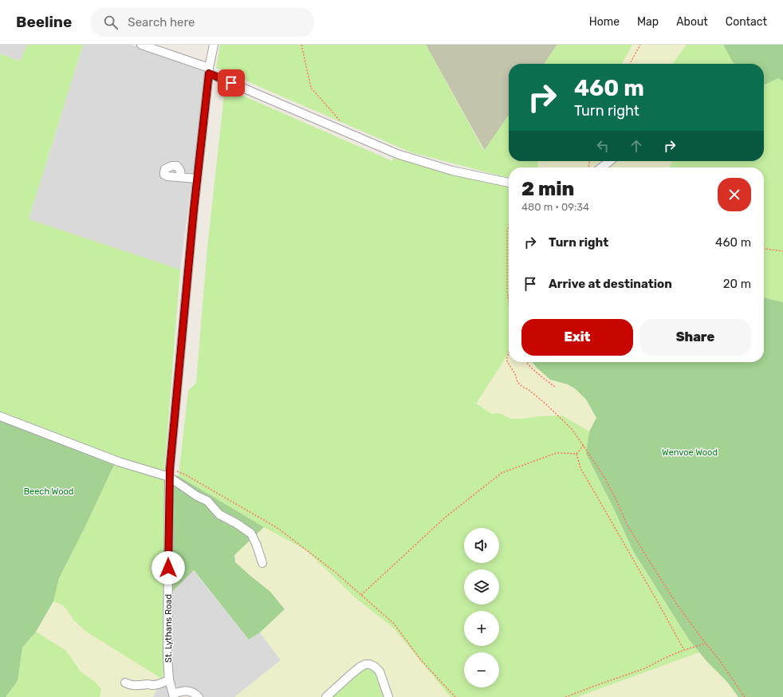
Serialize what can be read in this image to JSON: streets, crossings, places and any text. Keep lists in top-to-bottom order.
{
  "streets": {
    "street": ["St. Lythans Road"]
  },
  "parks": ["Wenvoe Wood", "Beech Wood"],
  "page": {
    "header": "Beeline",
    "search": "Search here",
    "nav": [
      "Home",
      "Map",
      "About",
      "Contact"
    ],
    "turn": ["460 m", "Turn right"],
    "heading": ["2 min", "480 m · 09:34"],
    "list": [
      {
        "name": "Turn right",
        "value": "460 m"
      },
      {
        "name": "Arrive at destination",
        "value": "20 m"
      }
    ],
    "buttons": ["Exit", "Share"],
    "map_buttons": ["+", "−"]
  }
}
